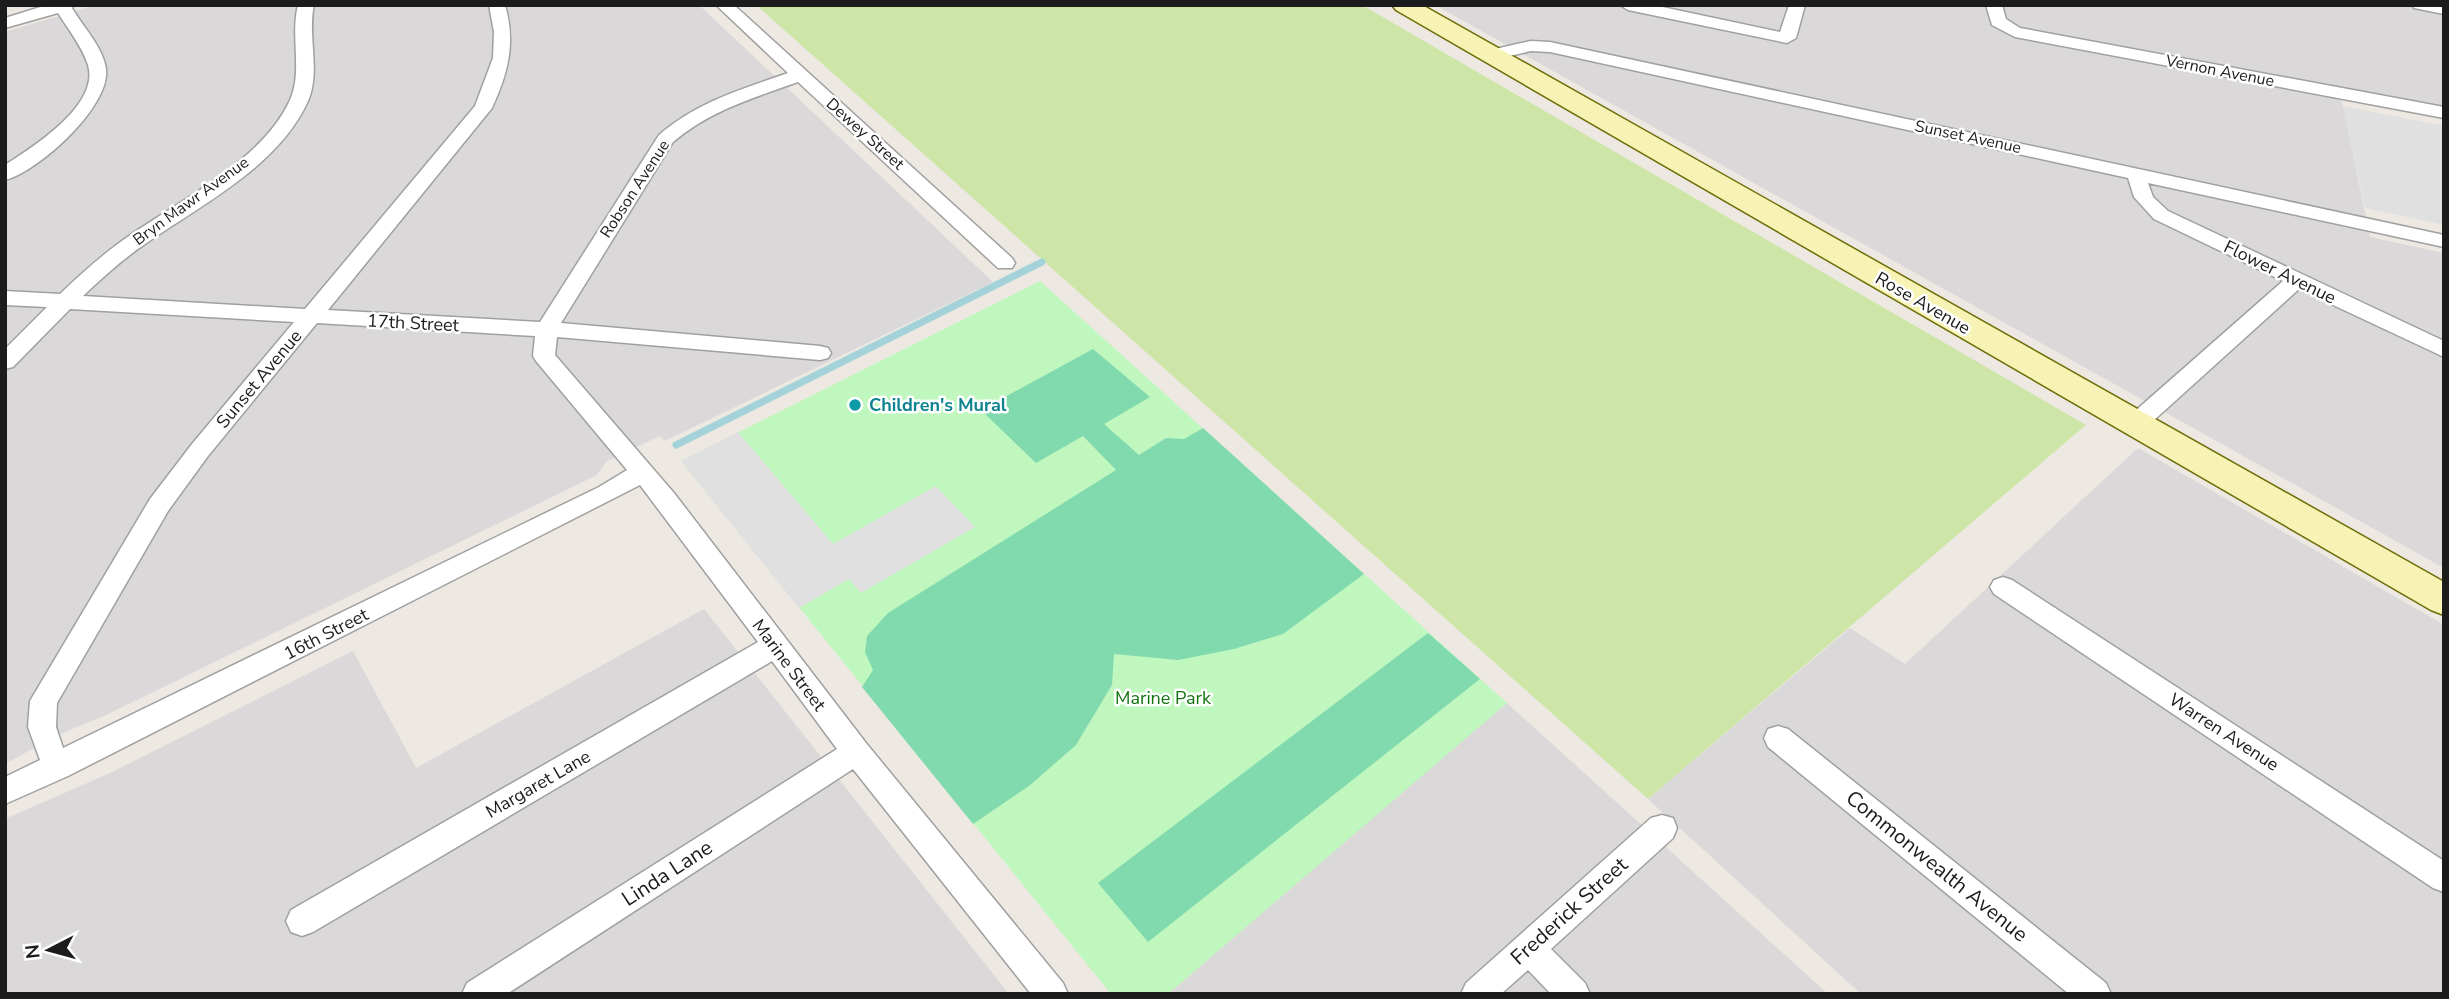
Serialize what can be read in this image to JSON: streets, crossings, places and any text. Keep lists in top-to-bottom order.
{
  "streets": {
    "street": [
      "Vernon Avenue",
      "Dewey Street",
      "Sunset Avenue",
      "Robson Avenue",
      "Bryn Mawr Avenue",
      "Flower Avenue",
      "Rose Avenue",
      "17th Street",
      "16th Street",
      "Marine Street",
      "Warren Avenue",
      "Margaret Lane",
      "Commonwealth Avenue",
      "Linda Lane",
      "Frederick Street"
    ]
  },
  "crossings": [
    ["Dewey Street", "Robson Avenue"],
    ["Sunset Avenue", "Flower Avenue"],
    ["Sunset Avenue", "Rose Avenue"],
    ["Sunset Avenue", "17th Street"],
    ["Sunset Avenue", "16th Street"],
    ["Robson Avenue", "17th Street"],
    ["Robson Avenue", "Marine Street"],
    ["Bryn Mawr Avenue", "17th Street"],
    ["17th Street", "Marine Street"],
    ["16th Street", "Marine Street"],
    ["Marine Street", "Margaret Lane"],
    ["Marine Street", "Linda Lane"]
  ],
  "parks": ["Marine Park"],
  "places": ["Children's Mural"],
  "north": "left"
}
